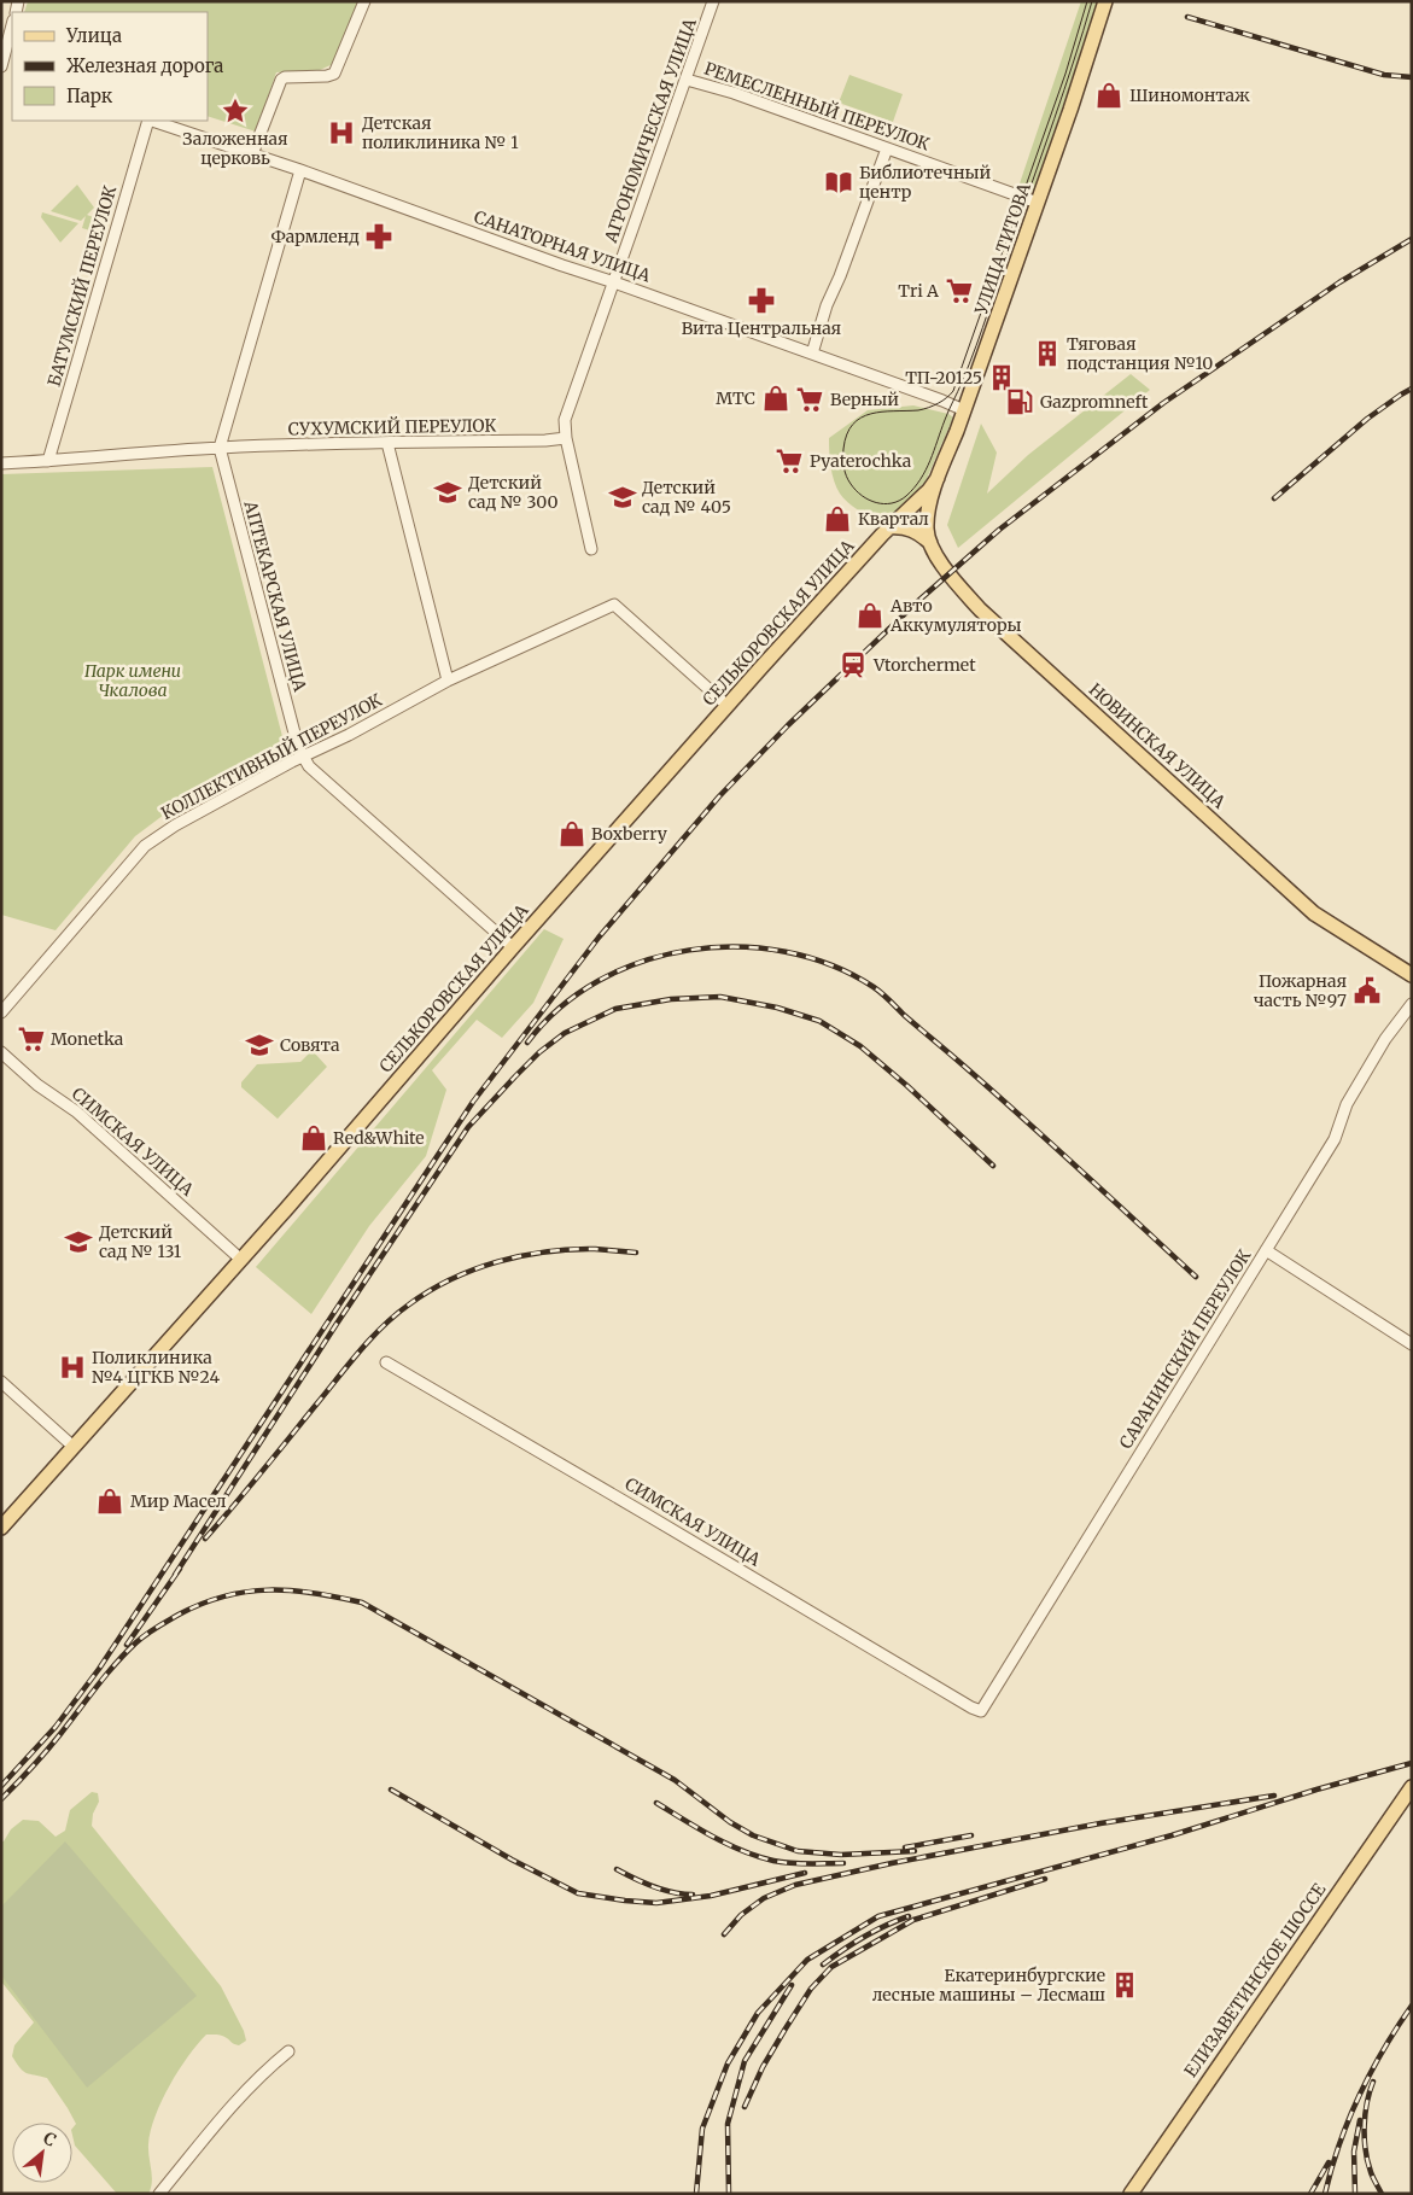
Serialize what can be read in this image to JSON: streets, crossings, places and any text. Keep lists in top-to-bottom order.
{
  "streets": {
    "main road": [
      "УЛИЦА ТИТОВА",
      "СЕЛЬКОРОВСКАЯ УЛИЦА",
      "НОВИНСКАЯ УЛИЦА",
      "ЕЛИЗАВЕТИНСКОЕ ШОССЕ"
    ],
    "street": [
      "РЕМЕСЛЕННЫЙ ПЕРЕУЛОК",
      "АГРОНОМИЧЕСКАЯ УЛИЦА",
      "САНАТОРНАЯ УЛИЦА",
      "БАТУМСКИЙ ПЕРЕУЛОК",
      "СУХУМСКИЙ ПЕРЕУЛОК",
      "АПТЕКАРСКАЯ УЛИЦА",
      "КОЛЛЕКТИВНЫЙ ПЕРЕУЛОК",
      "СИМСКАЯ УЛИЦА",
      "САРАНИНСКИЙ ПЕРЕУЛОК"
    ]
  },
  "crossings": [
    ["РЕМЕСЛЕННЫЙ ПЕРЕУЛОК", "АГРОНОМИЧЕСКАЯ УЛИЦА"],
    ["РЕМЕСЛЕННЫЙ ПЕРЕУЛОК", "УЛИЦА ТИТОВА"],
    ["АГРОНОМИЧЕСКАЯ УЛИЦА", "САНАТОРНАЯ УЛИЦА"],
    ["АГРОНОМИЧЕСКАЯ УЛИЦА", "СУХУМСКИЙ ПЕРЕУЛОК"],
    ["САНАТОРНАЯ УЛИЦА", "УЛИЦА ТИТОВА"],
    ["УЛИЦА ТИТОВА", "СЕЛЬКОРОВСКАЯ УЛИЦА"],
    ["УЛИЦА ТИТОВА", "НОВИНСКАЯ УЛИЦА"],
    ["БАТУМСКИЙ ПЕРЕУЛОК", "СУХУМСКИЙ ПЕРЕУЛОК"],
    ["СУХУМСКИЙ ПЕРЕУЛОК", "АПТЕКАРСКАЯ УЛИЦА"],
    ["АПТЕКАРСКАЯ УЛИЦА", "СЕЛЬКОРОВСКАЯ УЛИЦА"],
    ["АПТЕКАРСКАЯ УЛИЦА", "КОЛЛЕКТИВНЫЙ ПЕРЕУЛОК"],
    ["СЕЛЬКОРОВСКАЯ УЛИЦА", "КОЛЛЕКТИВНЫЙ ПЕРЕУЛОК"],
    ["СЕЛЬКОРОВСКАЯ УЛИЦА", "СИМСКАЯ УЛИЦА"],
    ["СИМСКАЯ УЛИЦА", "САРАНИНСКИЙ ПЕРЕУЛОК"]
  ],
  "parks": ["Парк имени Чкалова"],
  "places": {
    "shop": [
      "Шиномонтаж",
      "МТС",
      "Квартал",
      "Авто Аккумуляторы",
      "Boxberry",
      "Red&White",
      "Мир Масел"
    ],
    "place": ["Заложенная церковь"],
    "hospital": ["Детская поликлиника № 1", "Поликлиника №4 ЦГКБ №24"],
    "library": ["Библиотечный центр"],
    "pharmacy": ["Фармленд", "Вита Центральная"],
    "supermarket": [
      "Tri A",
      "Верный",
      "Pyaterochka",
      "Monetka"
    ],
    "building": ["Тяговая подстанция №10", "ТП-20125", "Екатеринбургские лесные машины – Лесмаш"],
    "fuel station": ["Gazpromneft"],
    "school or university": [
      "Детский сад № 300",
      "Детский сад № 405",
      "Совята",
      "Детский сад № 131"
    ],
    "station": ["Vtorchermet"],
    "public building": ["Пожарная часть №97"]
  },
  "legend": ["Улица", "Железная дорога", "Парк"],
  "north": "top right"
}
